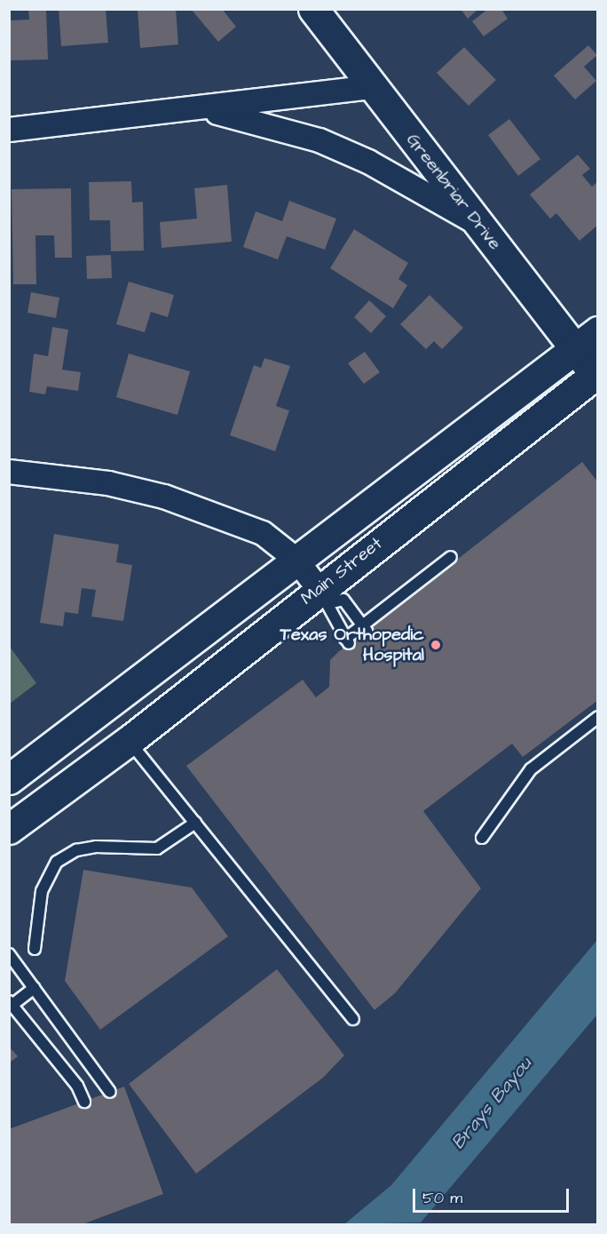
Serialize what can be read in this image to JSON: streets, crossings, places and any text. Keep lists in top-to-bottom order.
{
  "streets": {
    "main road": ["Greenbriar Drive", "Main Street"]
  },
  "crossings": [
    ["Greenbriar Drive", "Main Street"]
  ],
  "water": ["Brays Bayou"],
  "places": ["Texas Orthopedic Hospital"],
  "scale_bar": "50 m"
}
